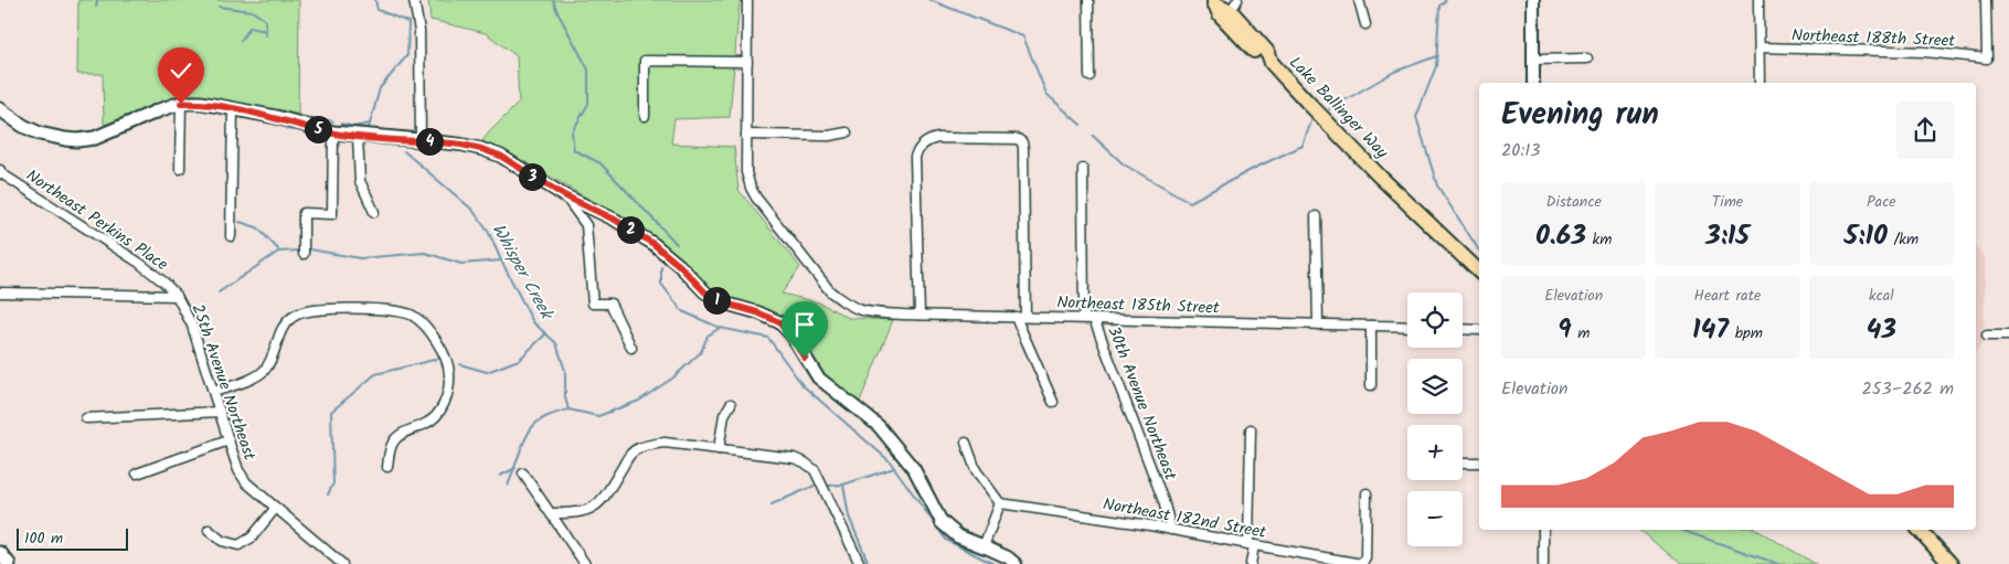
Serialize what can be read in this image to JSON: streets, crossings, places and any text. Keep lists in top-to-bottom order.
{
  "streets": {
    "main road": ["Lake Ballinger Way"],
    "street": [
      "Northeast 188th Street",
      "Northeast Perkins Place",
      "Northeast 185th Street",
      "25th Avenue Northeast",
      "30th Avenue Northeast",
      "Northeast 182nd Street"
    ]
  },
  "crossings": [
    ["Northeast Perkins Place", "25th Avenue Northeast"],
    ["Northeast 185th Street", "30th Avenue Northeast"],
    ["30th Avenue Northeast", "Northeast 182nd Street"]
  ],
  "water": ["Whisper Creek"],
  "scale_bar": "100 m",
  "page": {
    "heading": ["Evening run", "20:13"],
    "pins": [
      "5",
      "4",
      "3",
      "2",
      "1"
    ],
    "stats": [
      ["Distance", "0.63 km"],
      ["Time", "3:15"],
      ["Pace", "5:10 /km"],
      ["Elevation", "9 m"],
      ["Heart rate", "147 bpm"],
      ["kcal", "43"]
    ],
    "map_buttons": ["+", "−"],
    "chart": ["Elevation", "253–262 m"],
    "scale": "100 m"
  }
}
